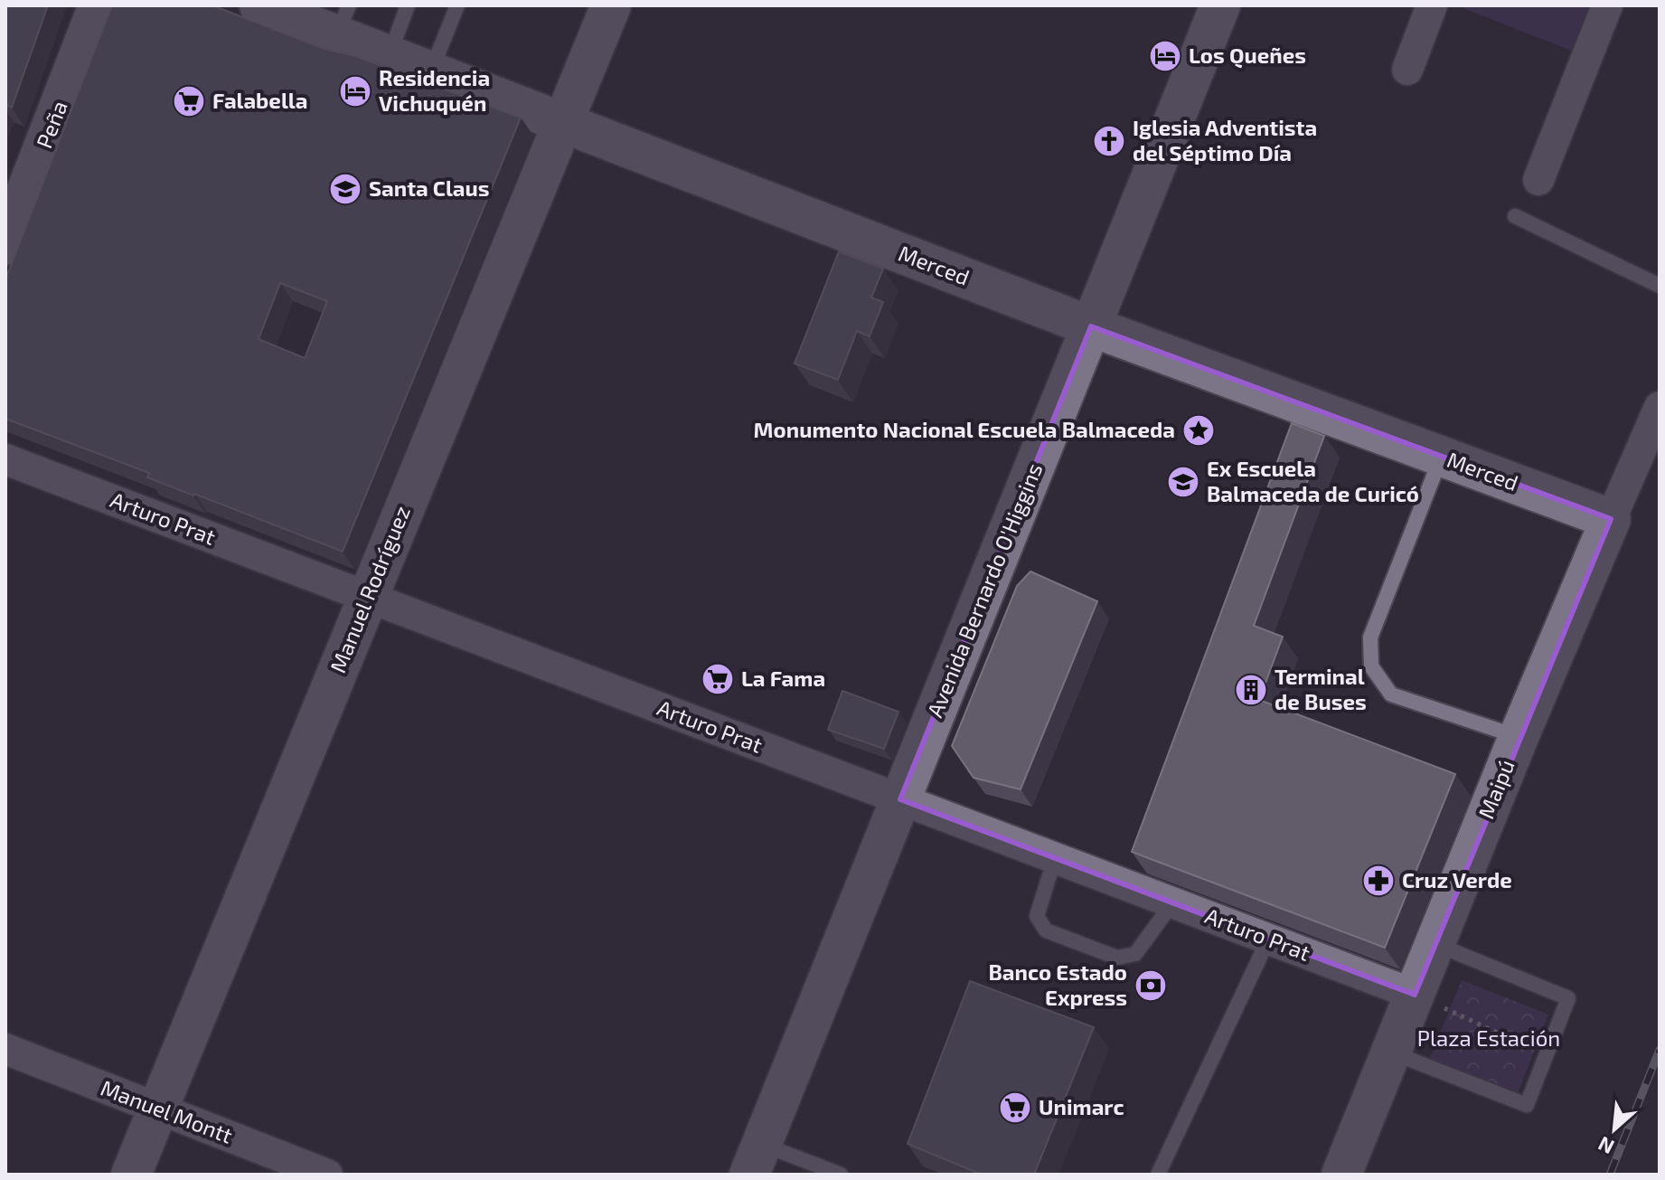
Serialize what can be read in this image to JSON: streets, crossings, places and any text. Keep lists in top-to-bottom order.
{
  "streets": {
    "street": [
      "Peña",
      "Merced",
      "Arturo Prat",
      "Manuel Rodríguez",
      "Avenida Bernardo O'Higgins",
      "Maipú",
      "Manuel Montt"
    ]
  },
  "crossings": [
    ["Merced", "Manuel Rodríguez"],
    ["Merced", "Avenida Bernardo O'Higgins"],
    ["Merced", "Maipú"],
    ["Arturo Prat", "Manuel Rodríguez"],
    ["Arturo Prat", "Avenida Bernardo O'Higgins"],
    ["Arturo Prat", "Maipú"],
    ["Manuel Rodríguez", "Manuel Montt"]
  ],
  "parks": ["Plaza Estación"],
  "places": {
    "hotel": ["Los Queñes", "Residencia Vichuquén"],
    "supermarket": ["Falabella", "La Fama", "Unimarc"],
    "church": ["Iglesia Adventista del Séptimo Día"],
    "school or university": ["Santa Claus", "Ex Escuela Balmaceda de Curicó"],
    "place": ["Monumento Nacional Escuela Balmaceda"],
    "building": ["Terminal de Buses"],
    "pharmacy": ["Cruz Verde"],
    "bank": ["Banco Estado Express"]
  },
  "north": "bottom left"
}
